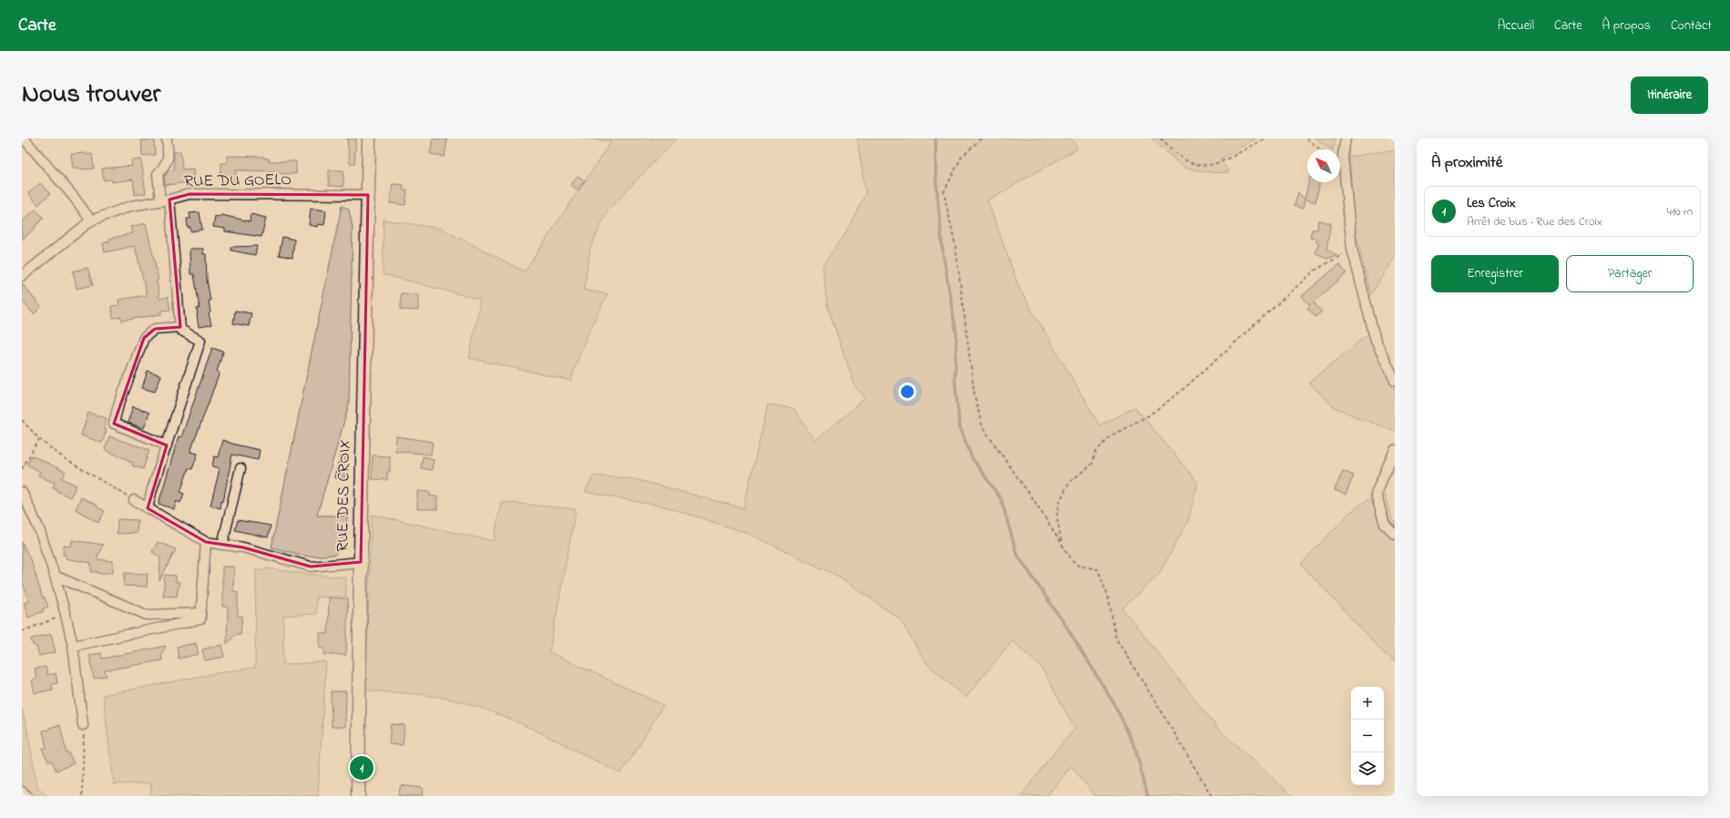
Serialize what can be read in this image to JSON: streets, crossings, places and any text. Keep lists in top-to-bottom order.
{
  "streets": {
    "main road": ["RUE DES CROIX"],
    "street": ["RUE DU GOELO"]
  },
  "crossings": [
    ["RUE DU GOELO", "RUE DES CROIX"]
  ],
  "north": "top left",
  "page": {
    "header": "Carte",
    "nav": [
      "Accueil",
      "Carte",
      "À propos",
      "Contact"
    ],
    "title": "Nous trouver",
    "buttons": [
      "Itinéraire",
      ["Enregistrer", "Partager"]
    ],
    "heading": "À proximité",
    "list": [
      {
        "mark": "1",
        "name": "Les Croix",
        "note": "Arrêt de bus · Rue des Croix",
        "value": "410 m"
      }
    ],
    "map_buttons": ["+", "−"],
    "pins": "1"
  }
}
